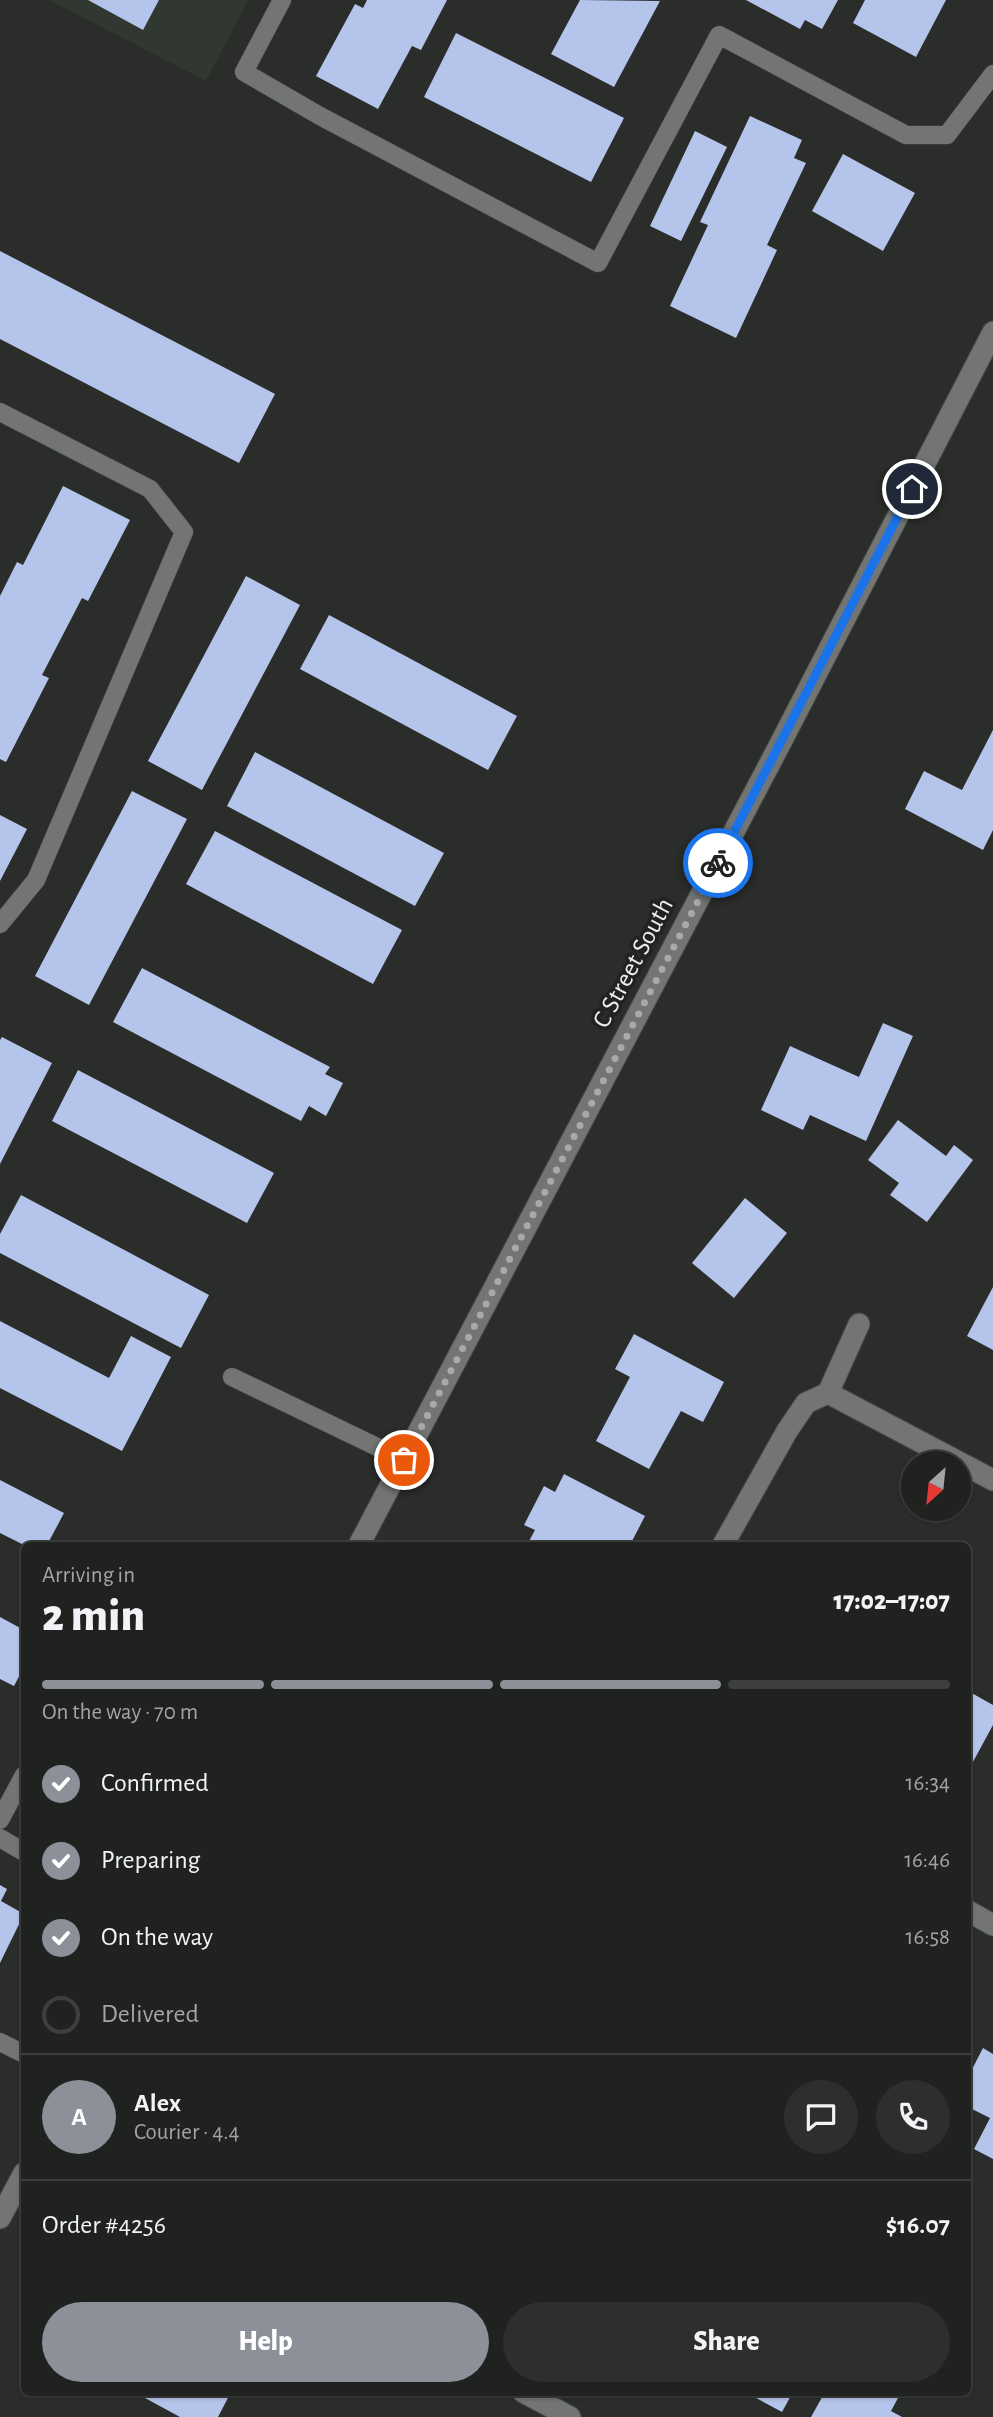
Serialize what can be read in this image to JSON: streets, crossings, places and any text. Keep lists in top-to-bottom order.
{
  "streets": {
    "street": ["C Street South"]
  },
  "north": "bottom left",
  "page": {
    "heading": ["2 min", "Arriving in", "17:02–17:07"],
    "panel": [
      "Alex",
      "Courier · 4.4",
      "Order #4256",
      "$16.07"
    ],
    "bar": "On the way · 70 m",
    "list": [
      ["Confirmed", "16:34"],
      ["Preparing", "16:46"],
      ["On the way", "16:58"],
      "Delivered"
    ],
    "round": "A",
    "buttons": ["Help", "Share"]
  }
}
